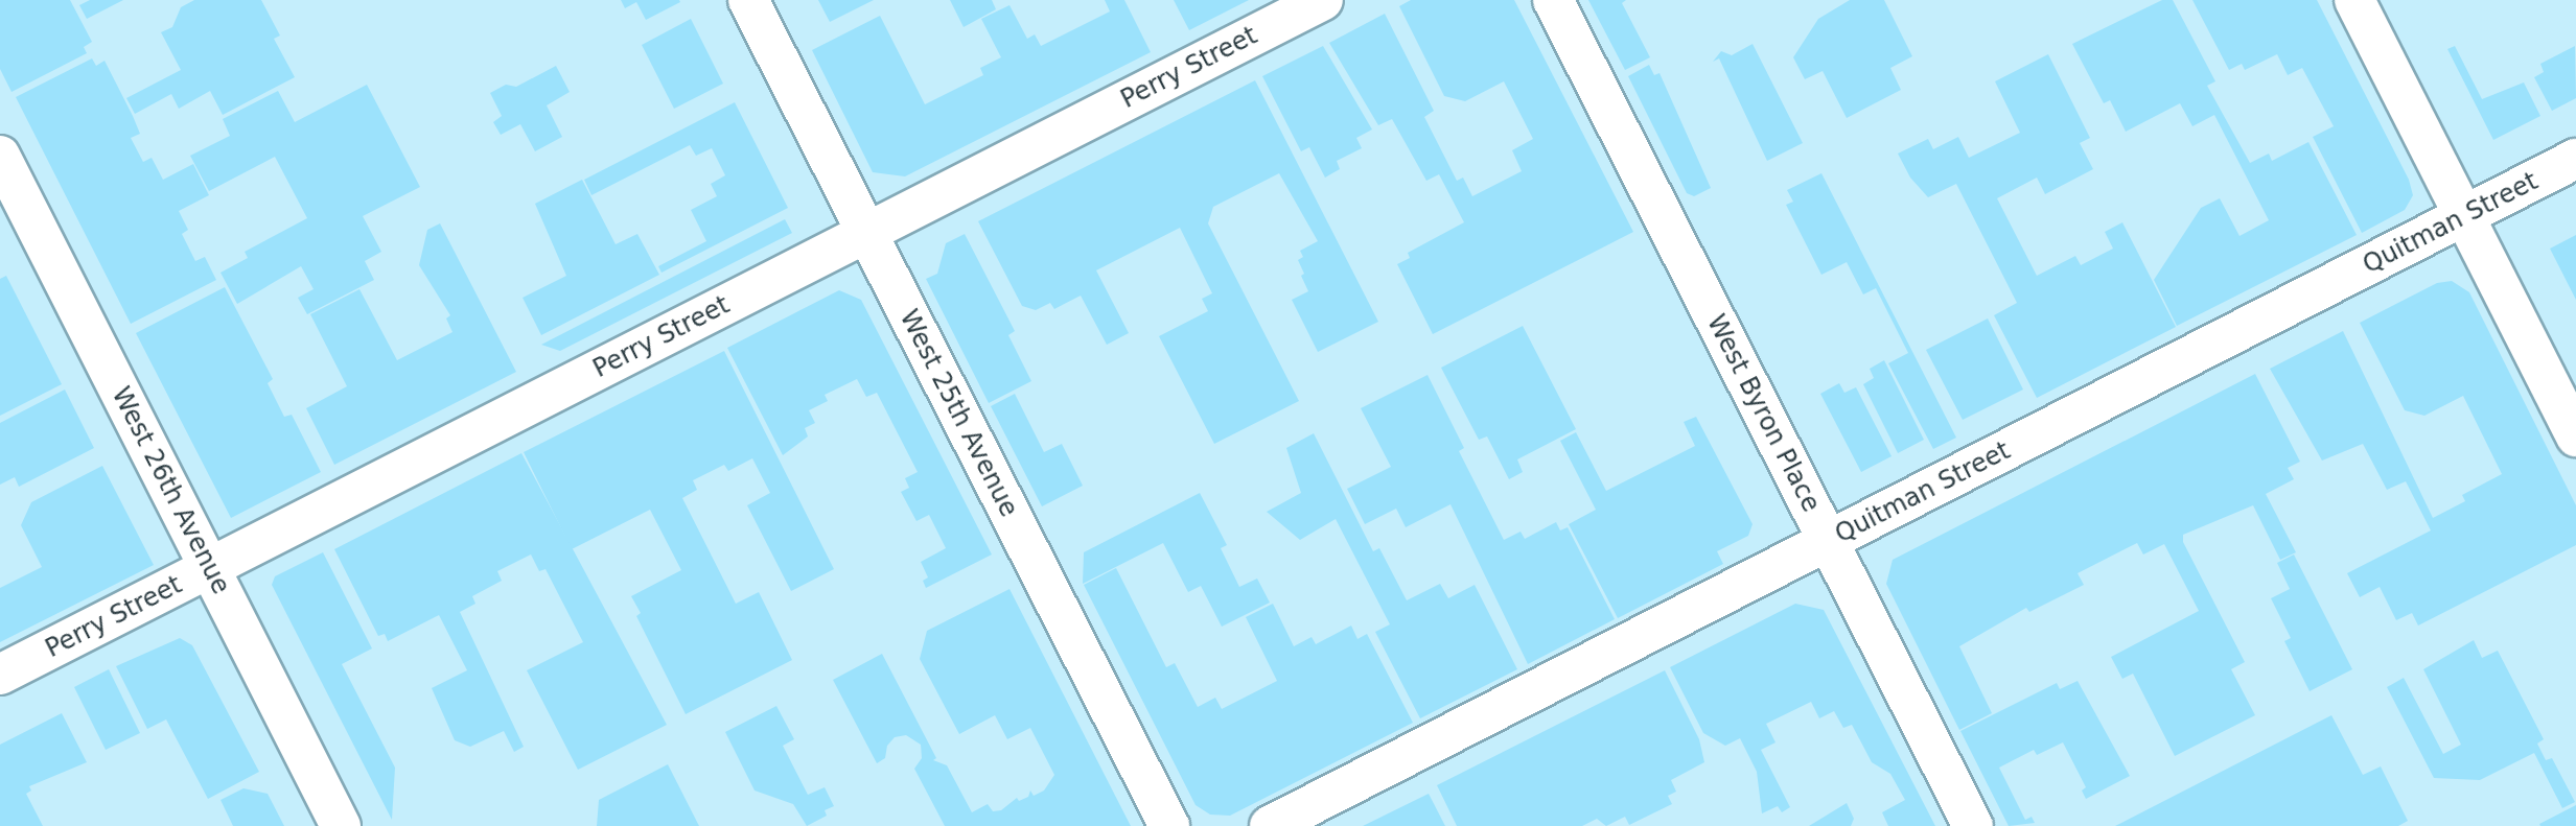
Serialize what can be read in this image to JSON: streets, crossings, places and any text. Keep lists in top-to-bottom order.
{
  "streets": {
    "street": [
      "Perry Street",
      "Quitman Street",
      "West 25th Avenue",
      "West Byron Place",
      "West 26th Avenue"
    ]
  },
  "crossings": [
    ["Perry Street", "West 25th Avenue"],
    ["Perry Street", "West 26th Avenue"],
    ["Quitman Street", "West Byron Place"]
  ]
}
